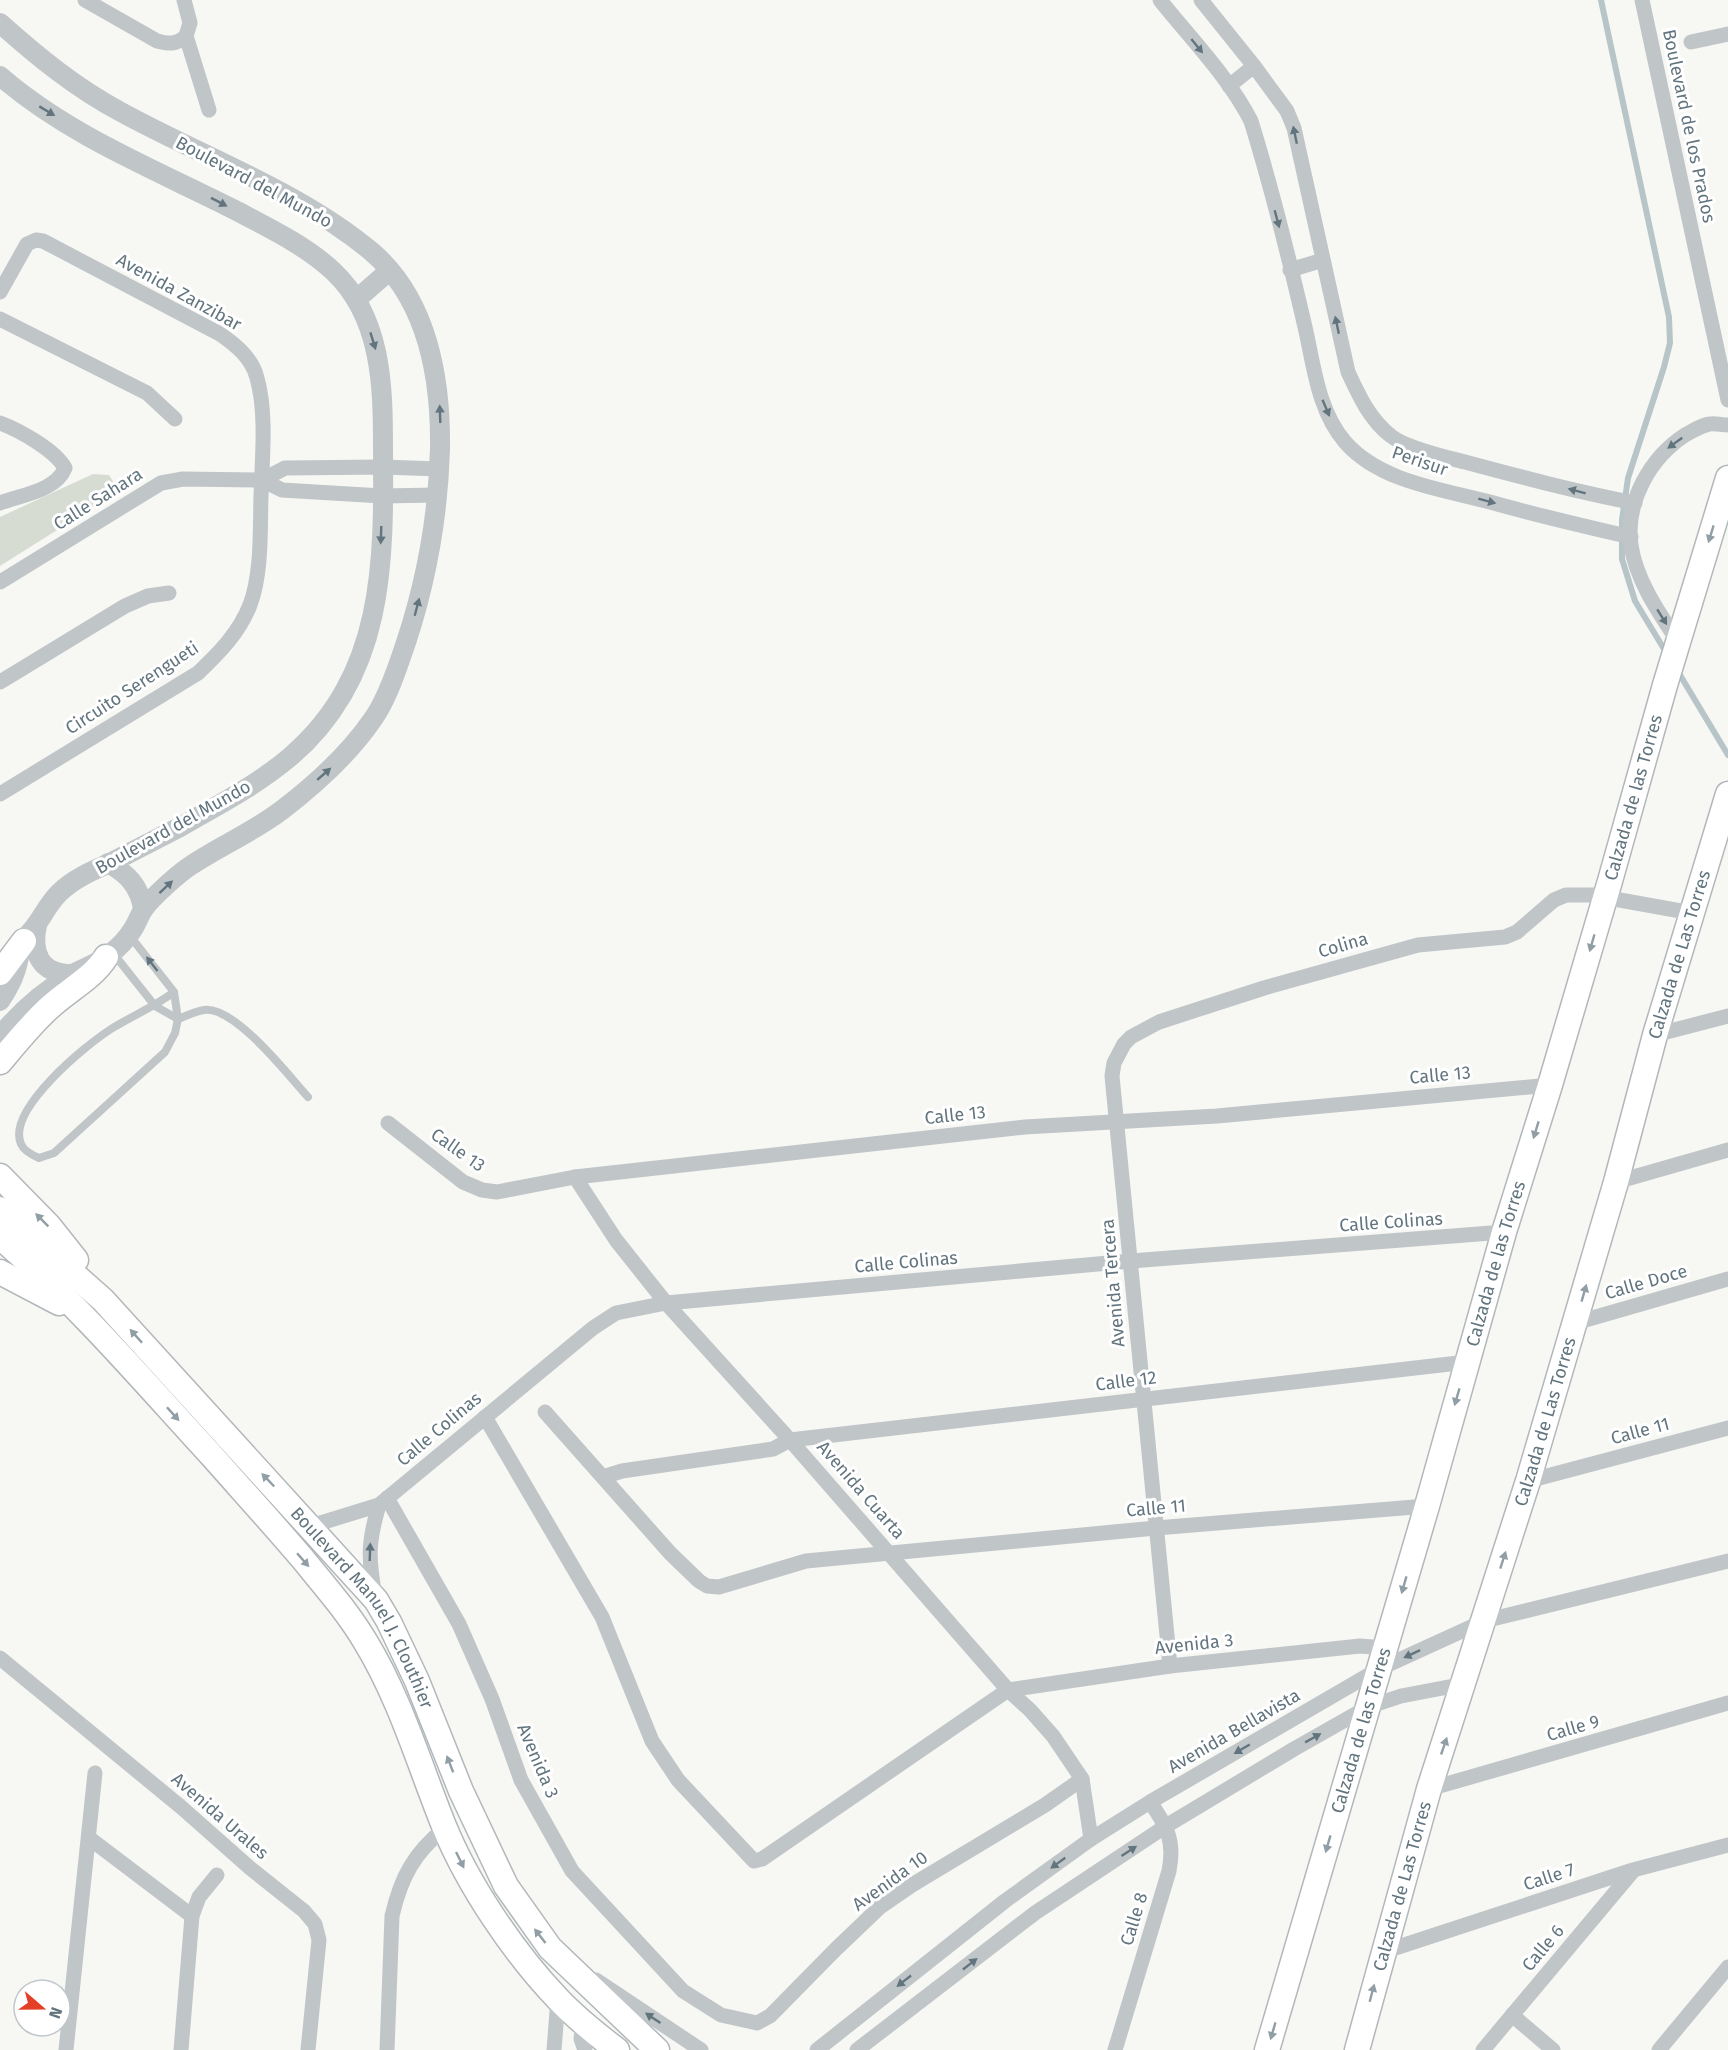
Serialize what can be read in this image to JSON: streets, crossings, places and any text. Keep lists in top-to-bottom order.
{
  "streets": {
    "main road": ["Calzada de las Torres", "Calzada de Las Torres", "Boulevard Manuel J. Clouthier"],
    "street": [
      "Boulevard de los Prados",
      "Boulevard del Mundo",
      "Avenida Zanzibar",
      "Perisur",
      "Calle Sahara",
      "Circuito Serengueti",
      "Colina",
      "Calle 13",
      "Calle Colinas",
      "Calle Doce",
      "Avenida Tercera",
      "Calle 12",
      "Calle 11",
      "Avenida Cuarta",
      "Avenida 3",
      "Calle 9",
      "Avenida Bellavista",
      "Avenida Urales",
      "Calle 7",
      "Avenida 10",
      "Calle 8",
      "Calle 6"
    ]
  },
  "crossings": [
    ["Avenida Zanzibar", "Calle Sahara"],
    ["Avenida Zanzibar", "Circuito Serengueti"],
    ["Calle Sahara", "Circuito Serengueti"],
    ["Calzada de las Torres", "Colina"],
    ["Calzada de las Torres", "Calle 13"],
    ["Calzada de las Torres", "Calle Colinas"],
    ["Calzada de las Torres", "Calle 12"],
    ["Calzada de las Torres", "Calle 11"],
    ["Calzada de las Torres", "Avenida 3"],
    ["Calzada de las Torres", "Avenida Bellavista"],
    ["Colina", "Calzada de Las Torres"],
    ["Colina", "Avenida Tercera"],
    ["Calzada de Las Torres", "Calle Doce"],
    ["Calzada de Las Torres", "Calle 11"],
    ["Calzada de Las Torres", "Calle 9"],
    ["Calzada de Las Torres", "Avenida Bellavista"],
    ["Calzada de Las Torres", "Calle 7"],
    ["Calle 13", "Avenida Tercera"],
    ["Calle 13", "Avenida Cuarta"],
    ["Calle Colinas", "Avenida Tercera"],
    ["Calle Colinas", "Avenida Cuarta"],
    ["Calle Colinas", "Boulevard Manuel J. Clouthier"],
    ["Calle Colinas", "Avenida 3"],
    ["Avenida Tercera", "Calle 12"],
    ["Avenida Tercera", "Calle 11"],
    ["Avenida Tercera", "Avenida 3"],
    ["Calle 12", "Calle 11"],
    ["Calle 12", "Avenida Cuarta"],
    ["Calle 11", "Avenida Cuarta"],
    ["Avenida Cuarta", "Avenida 3"],
    ["Avenida Cuarta", "Avenida Bellavista"],
    ["Avenida Cuarta", "Avenida 10"],
    ["Avenida 3", "Avenida Bellavista"],
    ["Avenida 3", "Avenida 10"],
    ["Avenida Bellavista", "Calle 8"],
    ["Calle 7", "Calle 6"]
  ],
  "one_way": ["Calzada de las Torres", "Calzada de Las Torres"],
  "north": "right"
}
